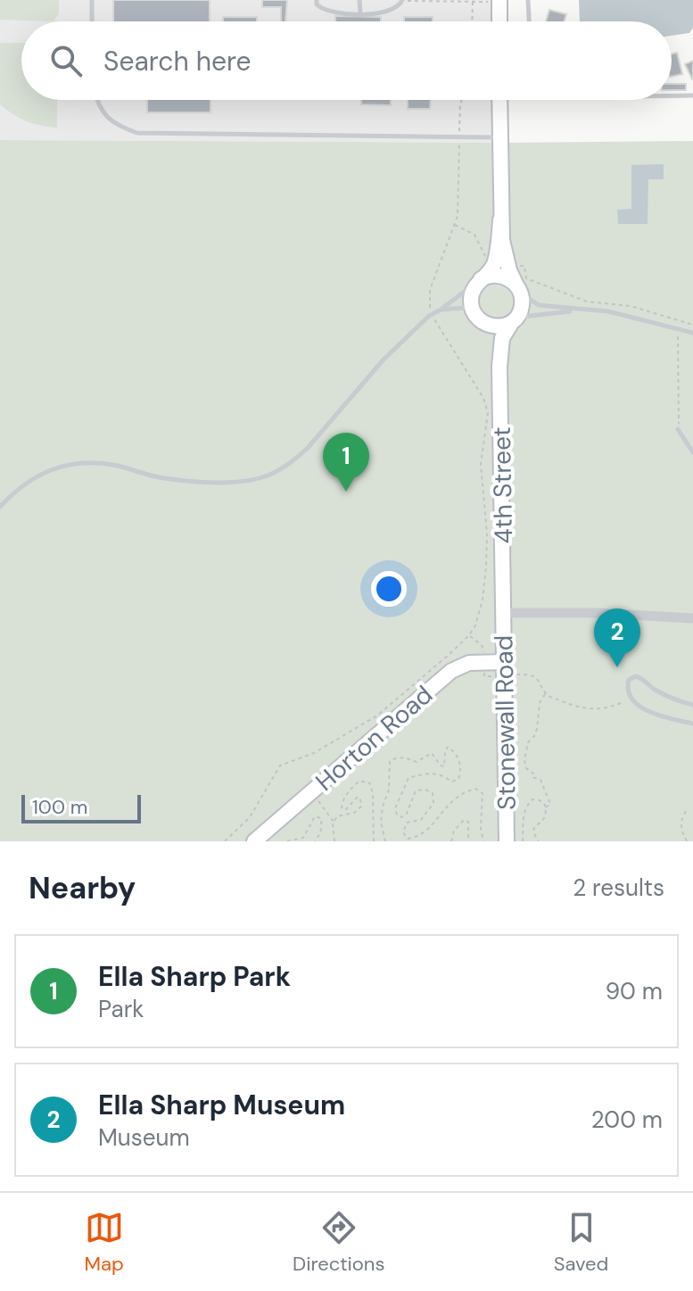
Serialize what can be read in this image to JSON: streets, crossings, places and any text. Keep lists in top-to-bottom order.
{
  "streets": {
    "street": ["4th Street", "Stonewall Road", "Horton Road"]
  },
  "crossings": [
    ["4th Street", "Stonewall Road"],
    ["Stonewall Road", "Horton Road"]
  ],
  "scale_bar": "100 m",
  "page": {
    "search": "Search here",
    "pins": ["1", "2"],
    "scale": "100 m",
    "heading": ["Nearby", "2 results"],
    "list": [
      {
        "mark": "1",
        "name": "Ella Sharp Park",
        "note": "Park",
        "value": "90 m"
      },
      {
        "mark": "2",
        "name": "Ella Sharp Museum",
        "note": "Museum",
        "value": "200 m"
      }
    ],
    "nav": ["Map", "Directions", "Saved"]
  }
}
